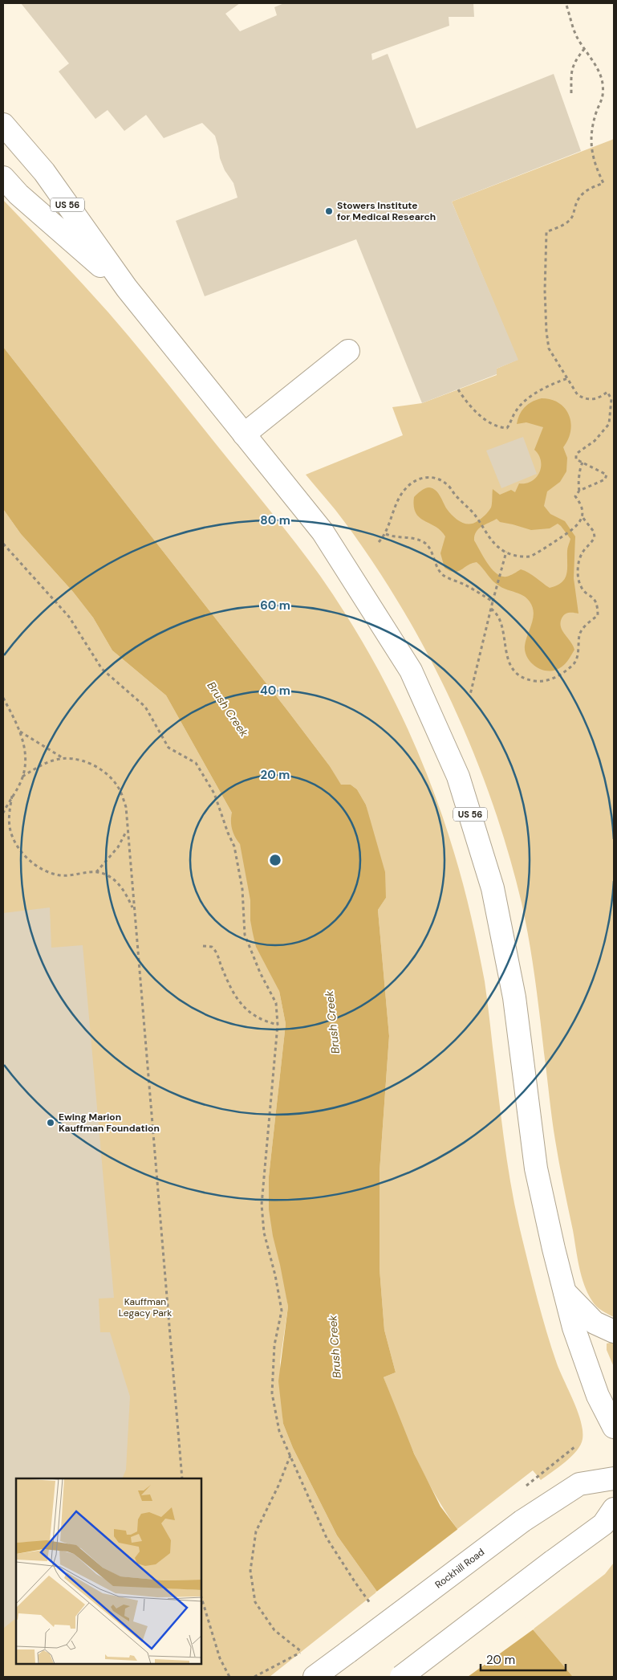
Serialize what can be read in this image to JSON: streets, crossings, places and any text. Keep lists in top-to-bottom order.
{
  "streets": {
    "main road": ["US 56", "Rockhill Road"]
  },
  "water": ["Brush Creek"],
  "parks": ["Kauffman Legacy Park"],
  "places": ["Stowers Institute for Medical Research", "Ewing Marion Kauffman Foundation"],
  "scale_bar": "20 m",
  "rings": [
    "80 m",
    "60 m",
    "40 m",
    "20 m"
  ]
}
